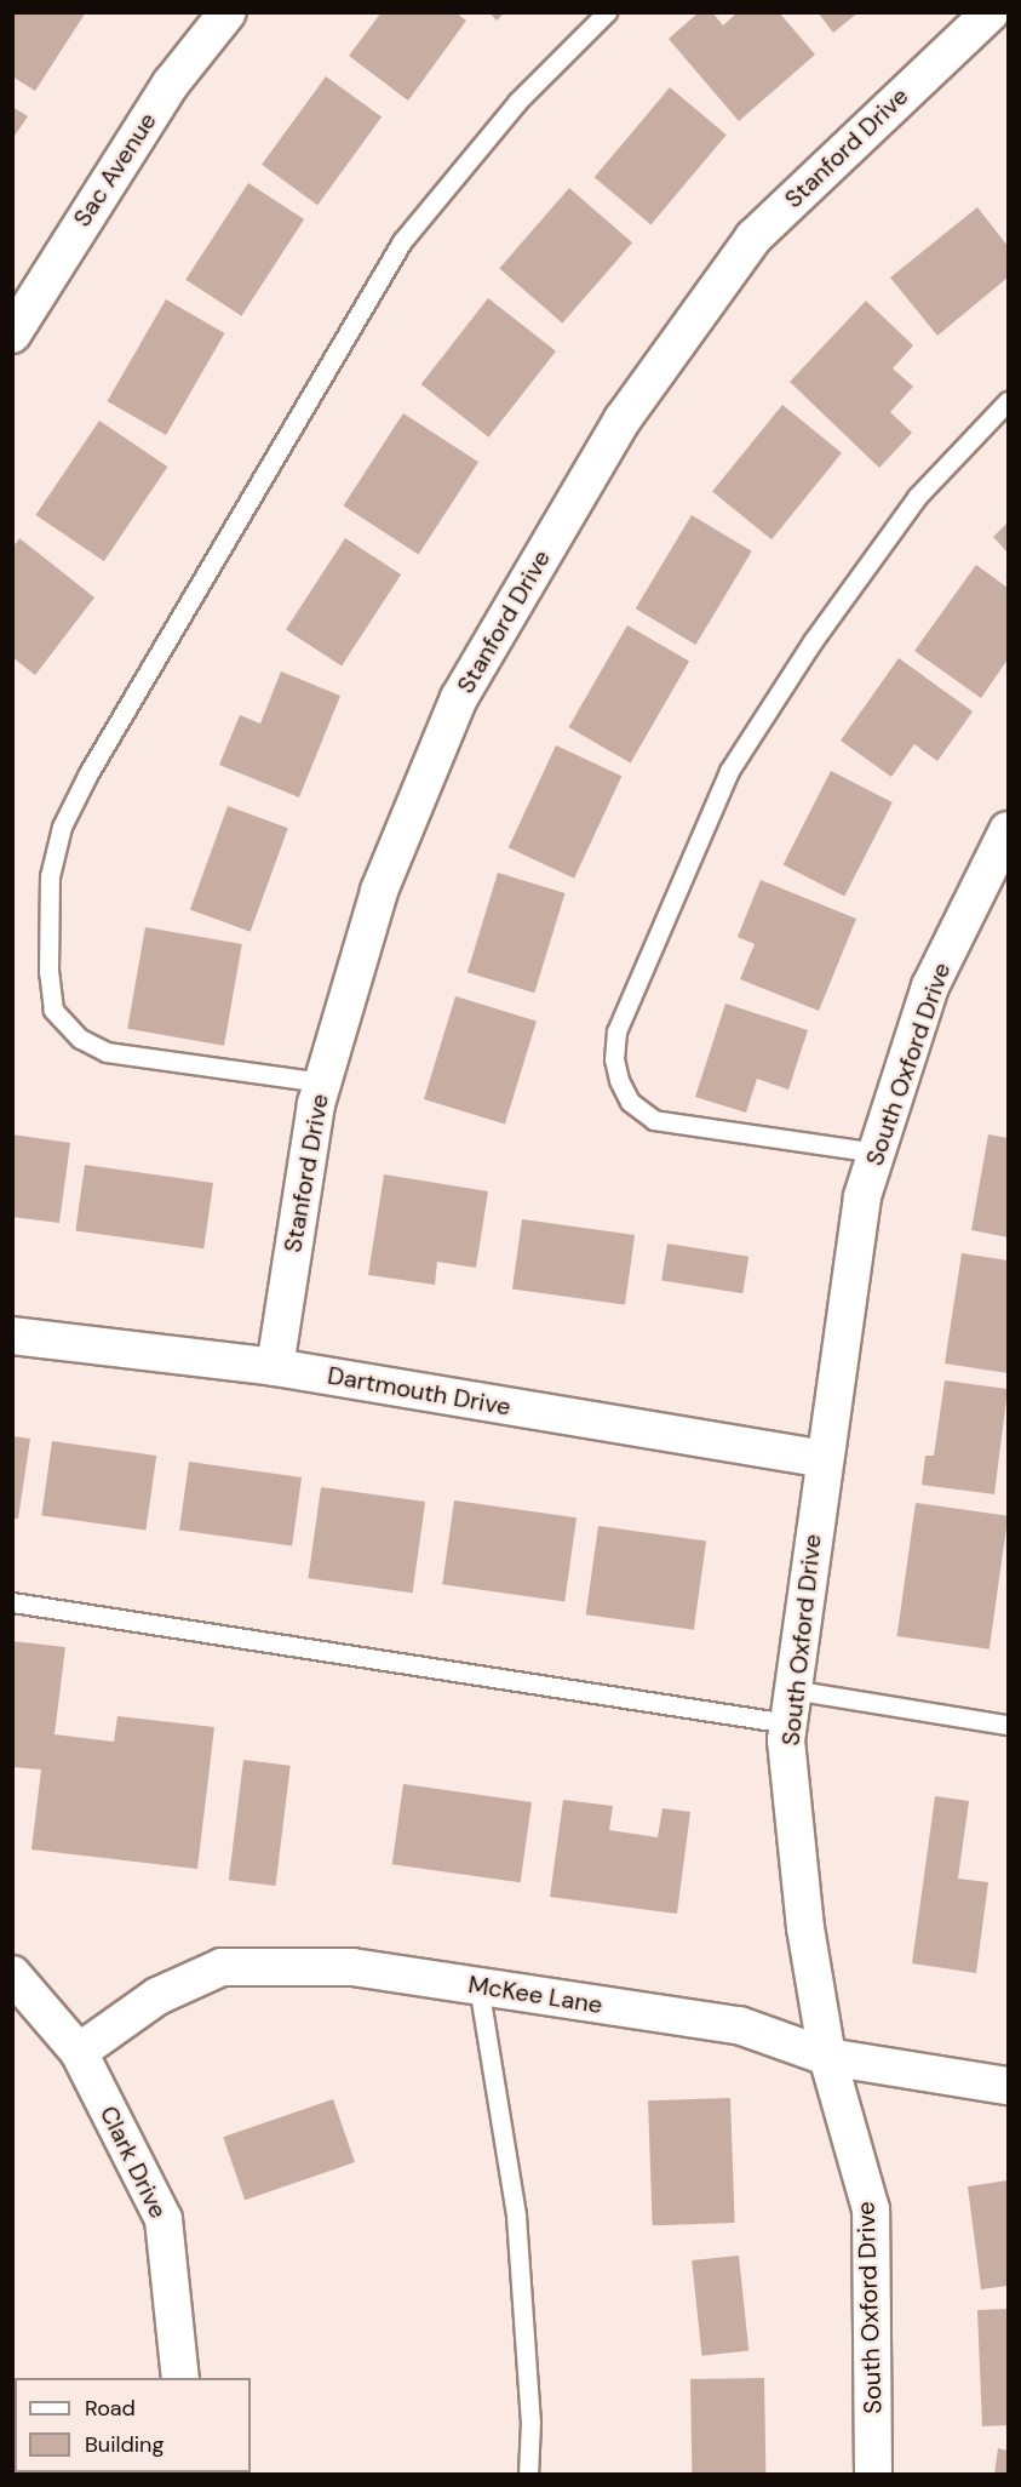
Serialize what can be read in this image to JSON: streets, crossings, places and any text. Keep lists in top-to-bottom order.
{
  "streets": {
    "street": [
      "Stanford Drive",
      "Sac Avenue",
      "South Oxford Drive",
      "Dartmouth Drive",
      "McKee Lane",
      "Clark Drive"
    ]
  },
  "crossings": [
    ["Stanford Drive", "Dartmouth Drive"],
    ["South Oxford Drive", "Dartmouth Drive"],
    ["South Oxford Drive", "McKee Lane"],
    ["McKee Lane", "Clark Drive"]
  ],
  "legend": ["Road", "Building"]
}
